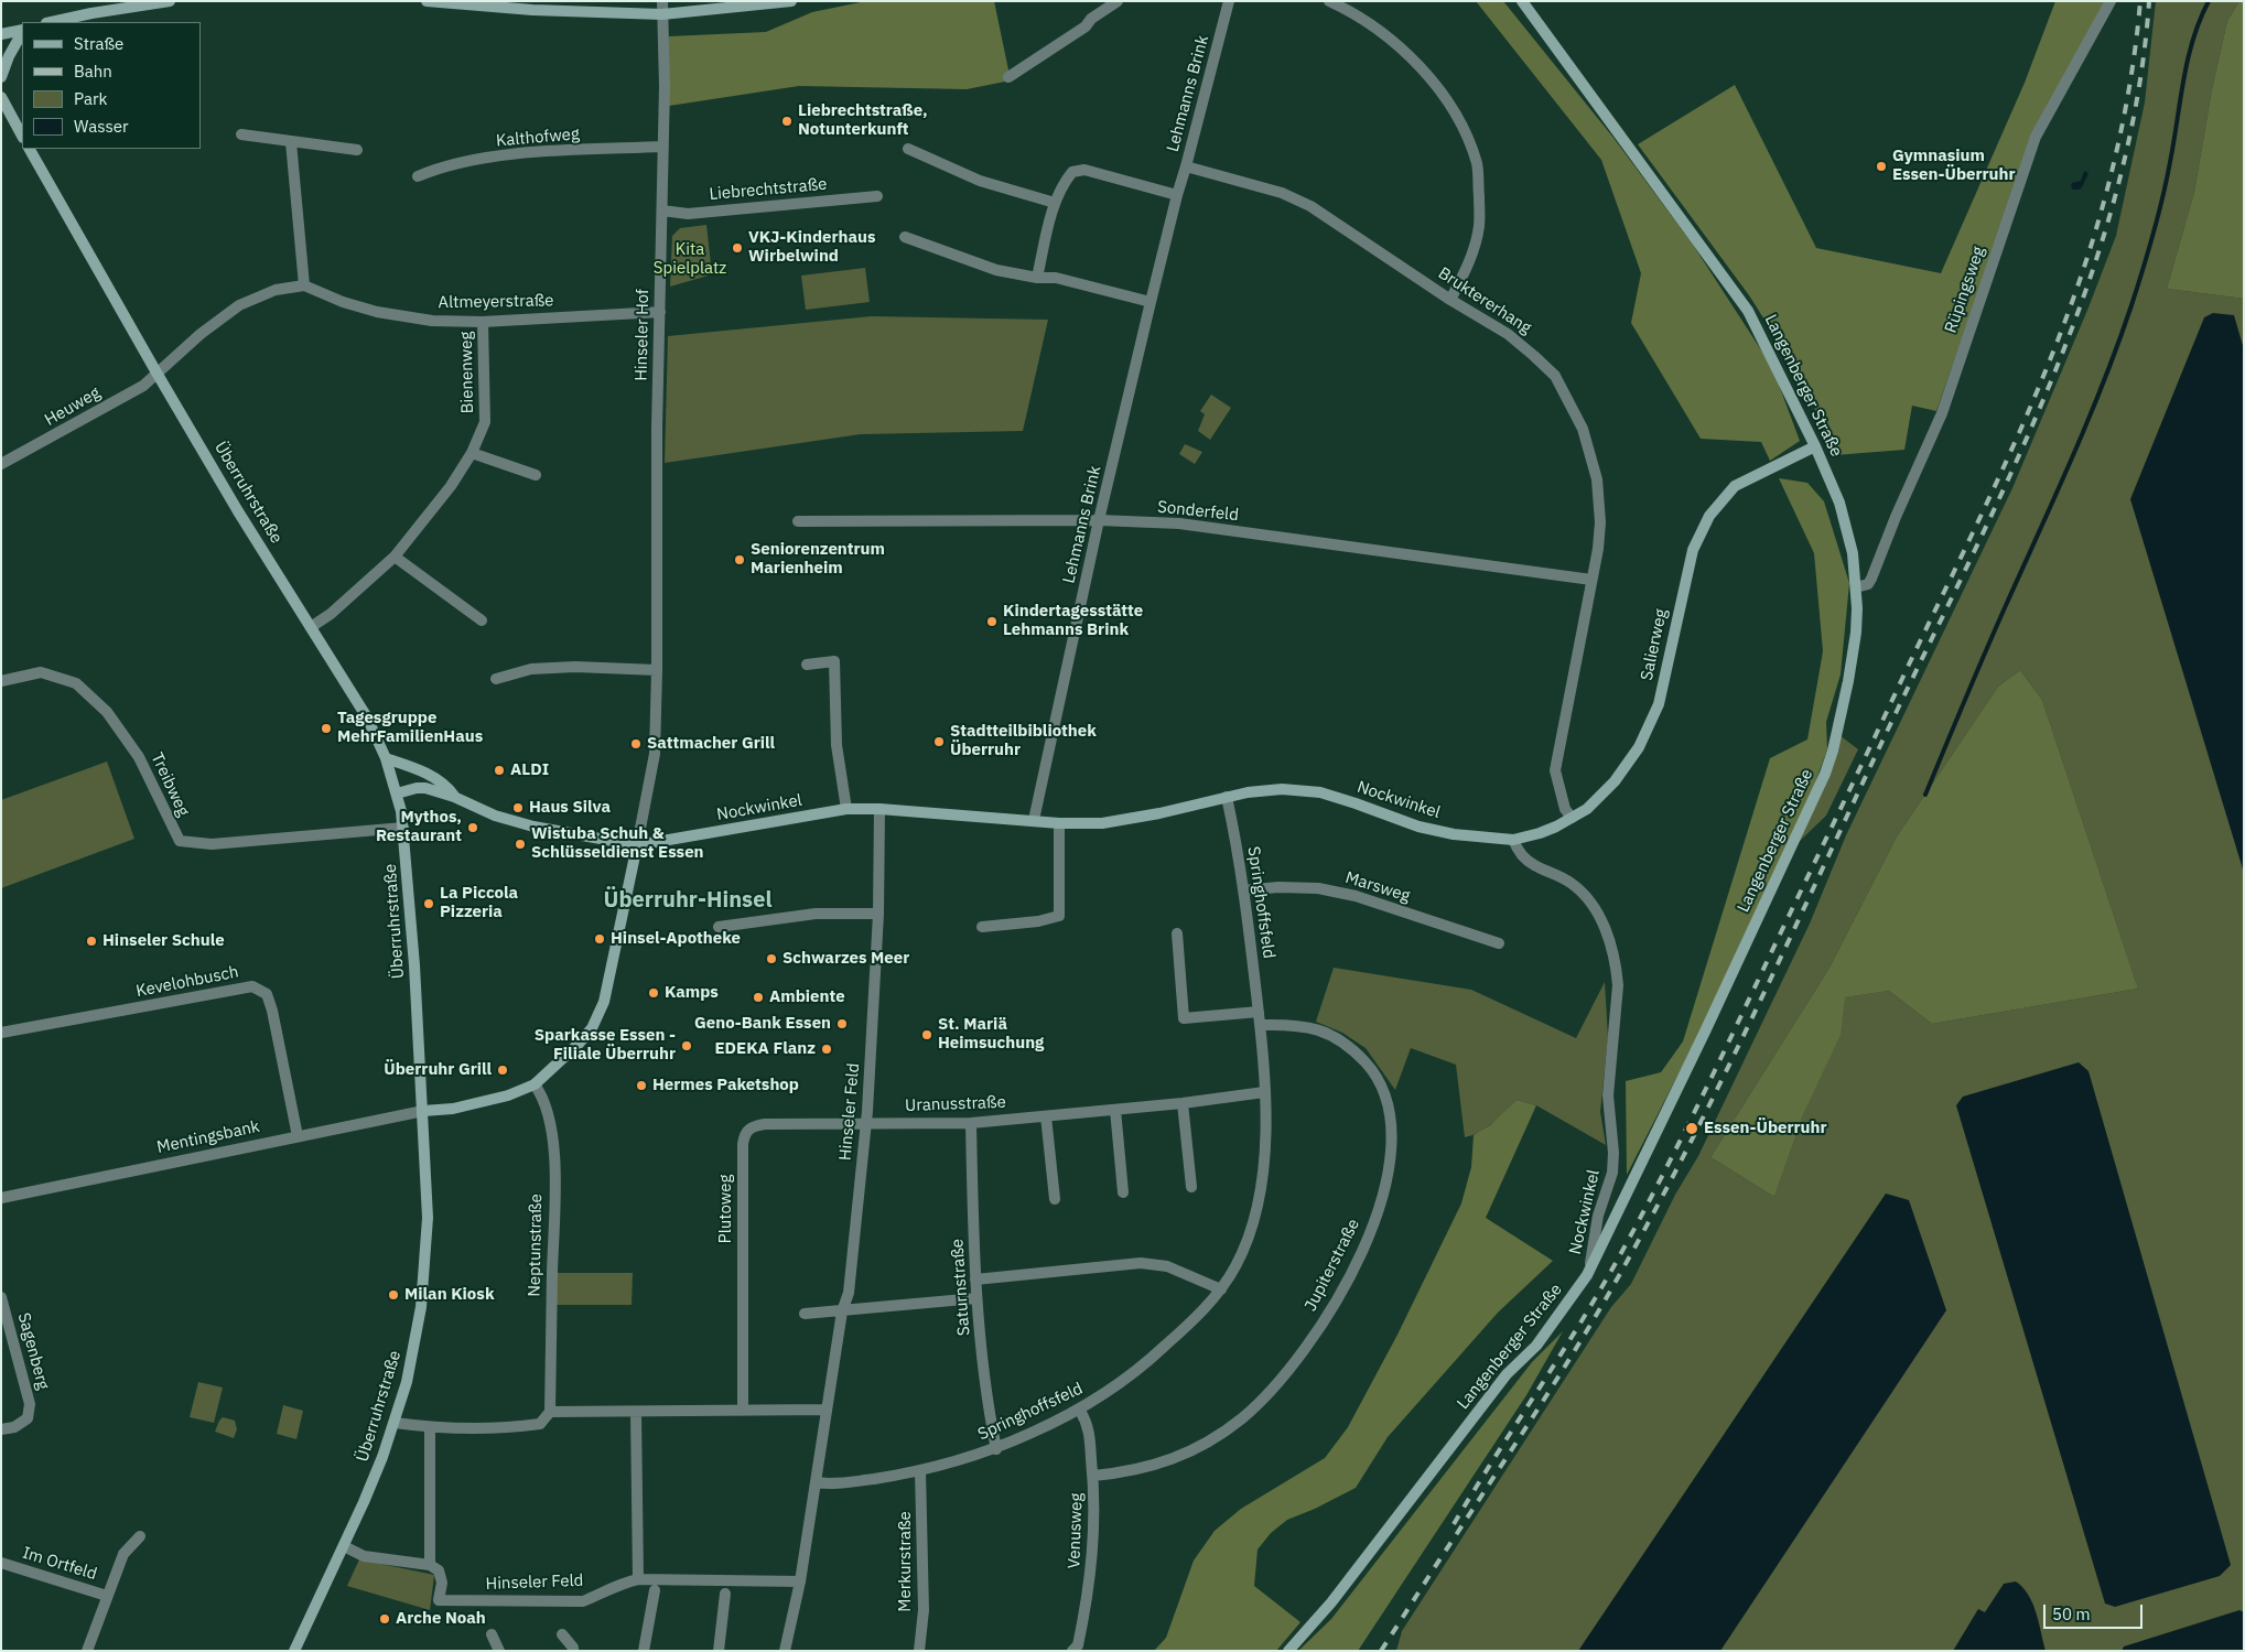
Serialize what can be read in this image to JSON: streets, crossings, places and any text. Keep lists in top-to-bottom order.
{
  "streets": {
    "main road": [
      "Langenberger Straße",
      "Überruhrstraße",
      "Salierweg",
      "Nockwinkel"
    ],
    "street": [
      "Lehmanns Brink",
      "Kalthofweg",
      "Liebrechtstraße",
      "Rüpingsweg",
      "Bruktererhang",
      "Altmeyerstraße",
      "Hinseler Hof",
      "Bienenweg",
      "Heuweg",
      "Sonderfeld",
      "Treibweg",
      "Marsweg",
      "Springhoffsfeld",
      "Kevelohbusch",
      "Uranusstraße",
      "Hinseler Feld",
      "Mentingsbank",
      "Plutoweg",
      "Neptunstraße",
      "Jupiterstraße",
      "Saturnstraße",
      "Sagenberg",
      "Venusweg",
      "Merkurstraße",
      "Im Ortfeld"
    ]
  },
  "crossings": [
    ["Lehmanns Brink", "Bruktererhang"],
    ["Lehmanns Brink", "Sonderfeld"],
    ["Lehmanns Brink", "Nockwinkel"],
    ["Kalthofweg", "Hinseler Hof"],
    ["Liebrechtstraße", "Hinseler Hof"],
    ["Rüpingsweg", "Langenberger Straße"],
    ["Bruktererhang", "Sonderfeld"],
    ["Bruktererhang", "Salierweg"],
    ["Altmeyerstraße", "Hinseler Hof"],
    ["Altmeyerstraße", "Bienenweg"],
    ["Hinseler Hof", "Nockwinkel"],
    ["Bienenweg", "Überruhrstraße"],
    ["Langenberger Straße", "Salierweg"],
    ["Langenberger Straße", "Nockwinkel"],
    ["Heuweg", "Überruhrstraße"],
    ["Überruhrstraße", "Treibweg"],
    ["Überruhrstraße", "Nockwinkel"],
    ["Überruhrstraße", "Mentingsbank"],
    ["Salierweg", "Nockwinkel"],
    ["Nockwinkel", "Springhoffsfeld"],
    ["Nockwinkel", "Hinseler Feld"],
    ["Marsweg", "Springhoffsfeld"],
    ["Springhoffsfeld", "Uranusstraße"],
    ["Springhoffsfeld", "Hinseler Feld"],
    ["Springhoffsfeld", "Jupiterstraße"],
    ["Springhoffsfeld", "Saturnstraße"],
    ["Springhoffsfeld", "Venusweg"],
    ["Springhoffsfeld", "Merkurstraße"],
    ["Kevelohbusch", "Mentingsbank"],
    ["Uranusstraße", "Hinseler Feld"],
    ["Uranusstraße", "Plutoweg"],
    ["Uranusstraße", "Saturnstraße"],
    ["Hinseler Feld", "Plutoweg"],
    ["Jupiterstraße", "Venusweg"]
  ],
  "districts": ["Überruhr-Hinsel"],
  "parks": ["Kita Spielplatz"],
  "places": [
    "Liebrechtstraße, Notunterkunft",
    "Gymnasium Essen-Überruhr",
    "VKJ-Kinderhaus Wirbelwind",
    "Seniorenzentrum Marienheim",
    "Kindertagesstätte Lehmanns Brink",
    "Tagesgruppe MehrFamilienHaus",
    "Stadtteilbibliothek Überruhr",
    "Sattmacher Grill",
    "ALDI",
    "Haus Silva",
    "Mythos, Restaurant",
    "Wistuba Schuh & Schlüsseldienst Essen",
    "La Piccola Pizzeria",
    "Hinsel-Apotheke",
    "Hinseler Schule",
    "Schwarzes Meer",
    "Kamps",
    "Ambiente",
    "Geno-Bank Essen",
    "St. Mariä Heimsuchung",
    "Sparkasse Essen - Filiale Überruhr",
    "EDEKA Flanz",
    "Überruhr Grill",
    "Hermes Paketshop",
    "Essen-Überruhr",
    "Milan Kiosk",
    "Arche Noah"
  ],
  "legend": [
    "Straße",
    "Bahn",
    "Park",
    "Wasser"
  ],
  "scale_bar": "50 m"
}
